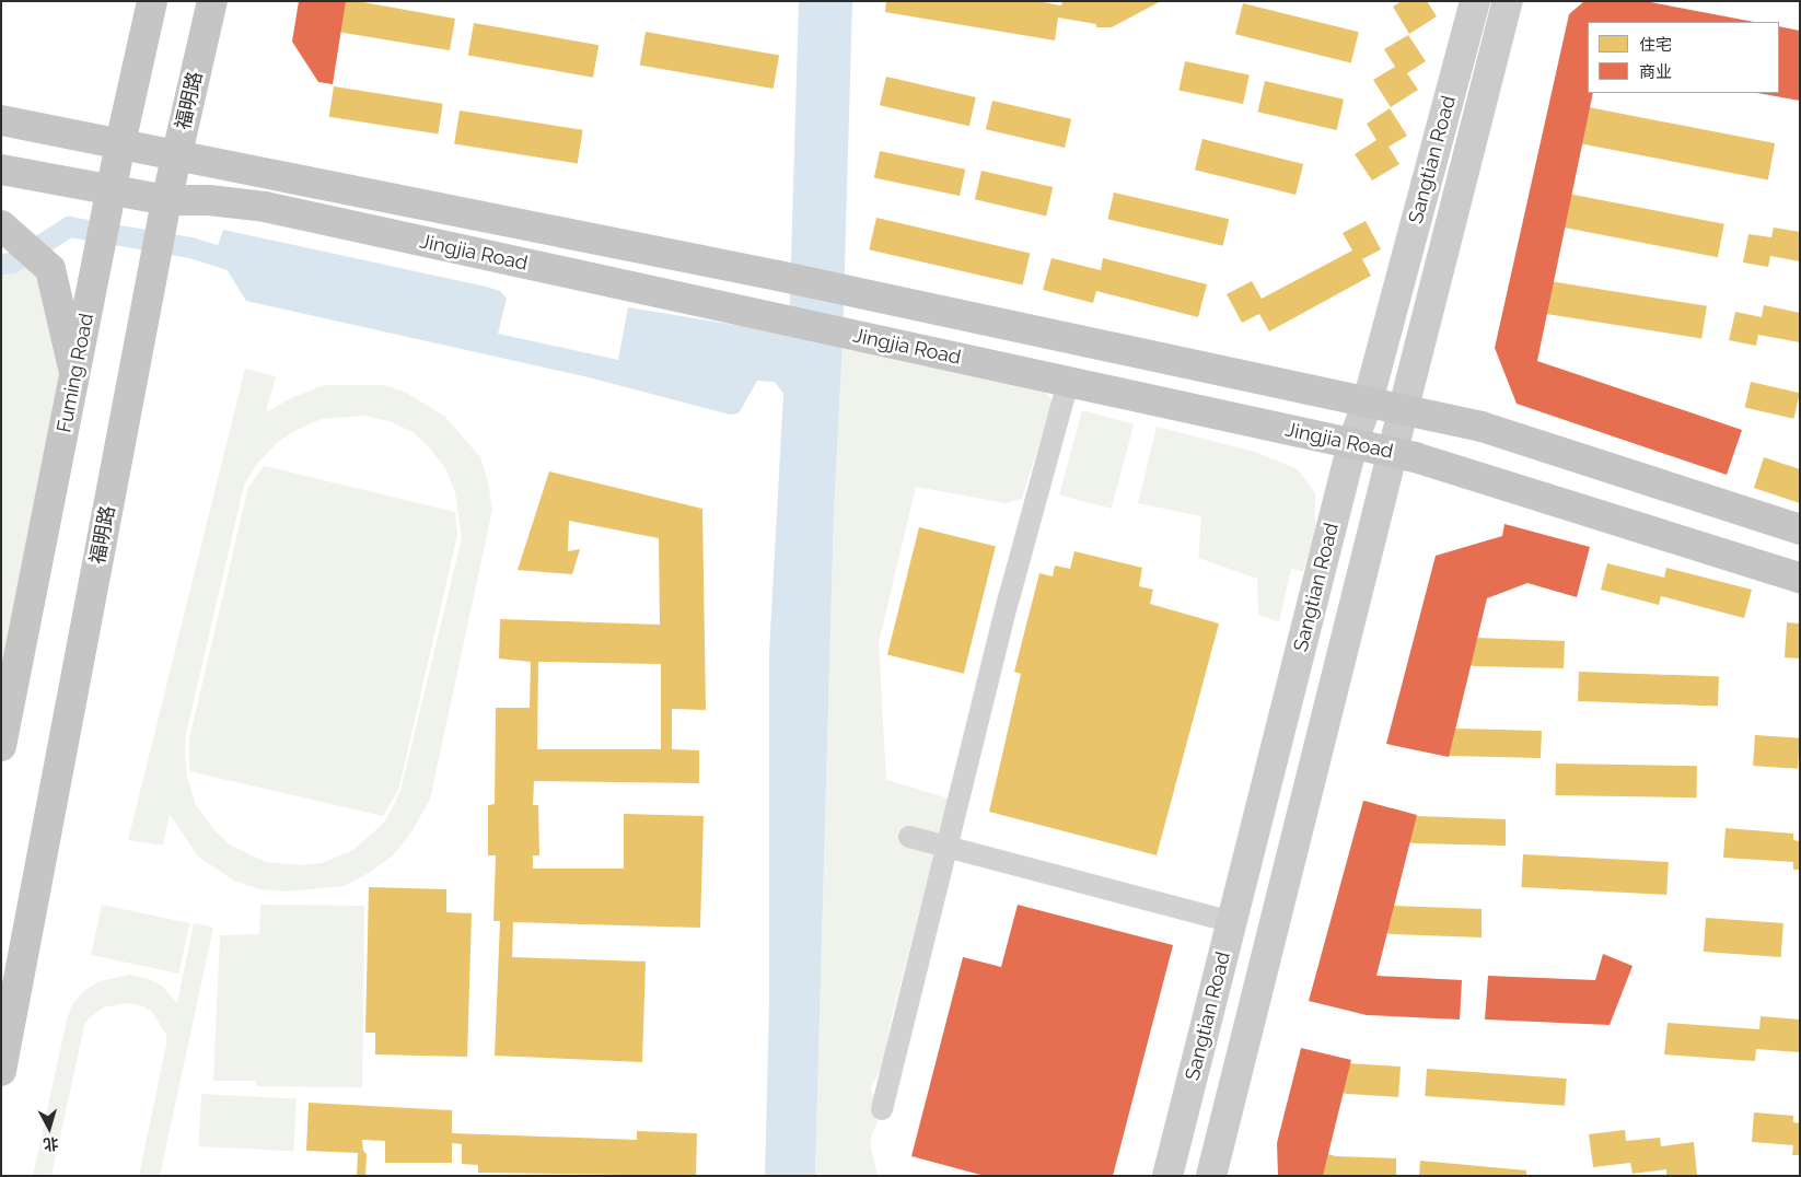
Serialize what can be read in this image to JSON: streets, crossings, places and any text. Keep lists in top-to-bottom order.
{
  "streets": {
    "main road": [
      "福明路",
      "Sangtian Road",
      "Jingjia Road",
      "Fuming Road"
    ]
  },
  "crossings": [
    ["福明路", "Jingjia Road"],
    ["Sangtian Road", "Jingjia Road"],
    ["Jingjia Road", "Fuming Road"]
  ],
  "legend": ["住宅", "商业"],
  "north": "bottom"
}
